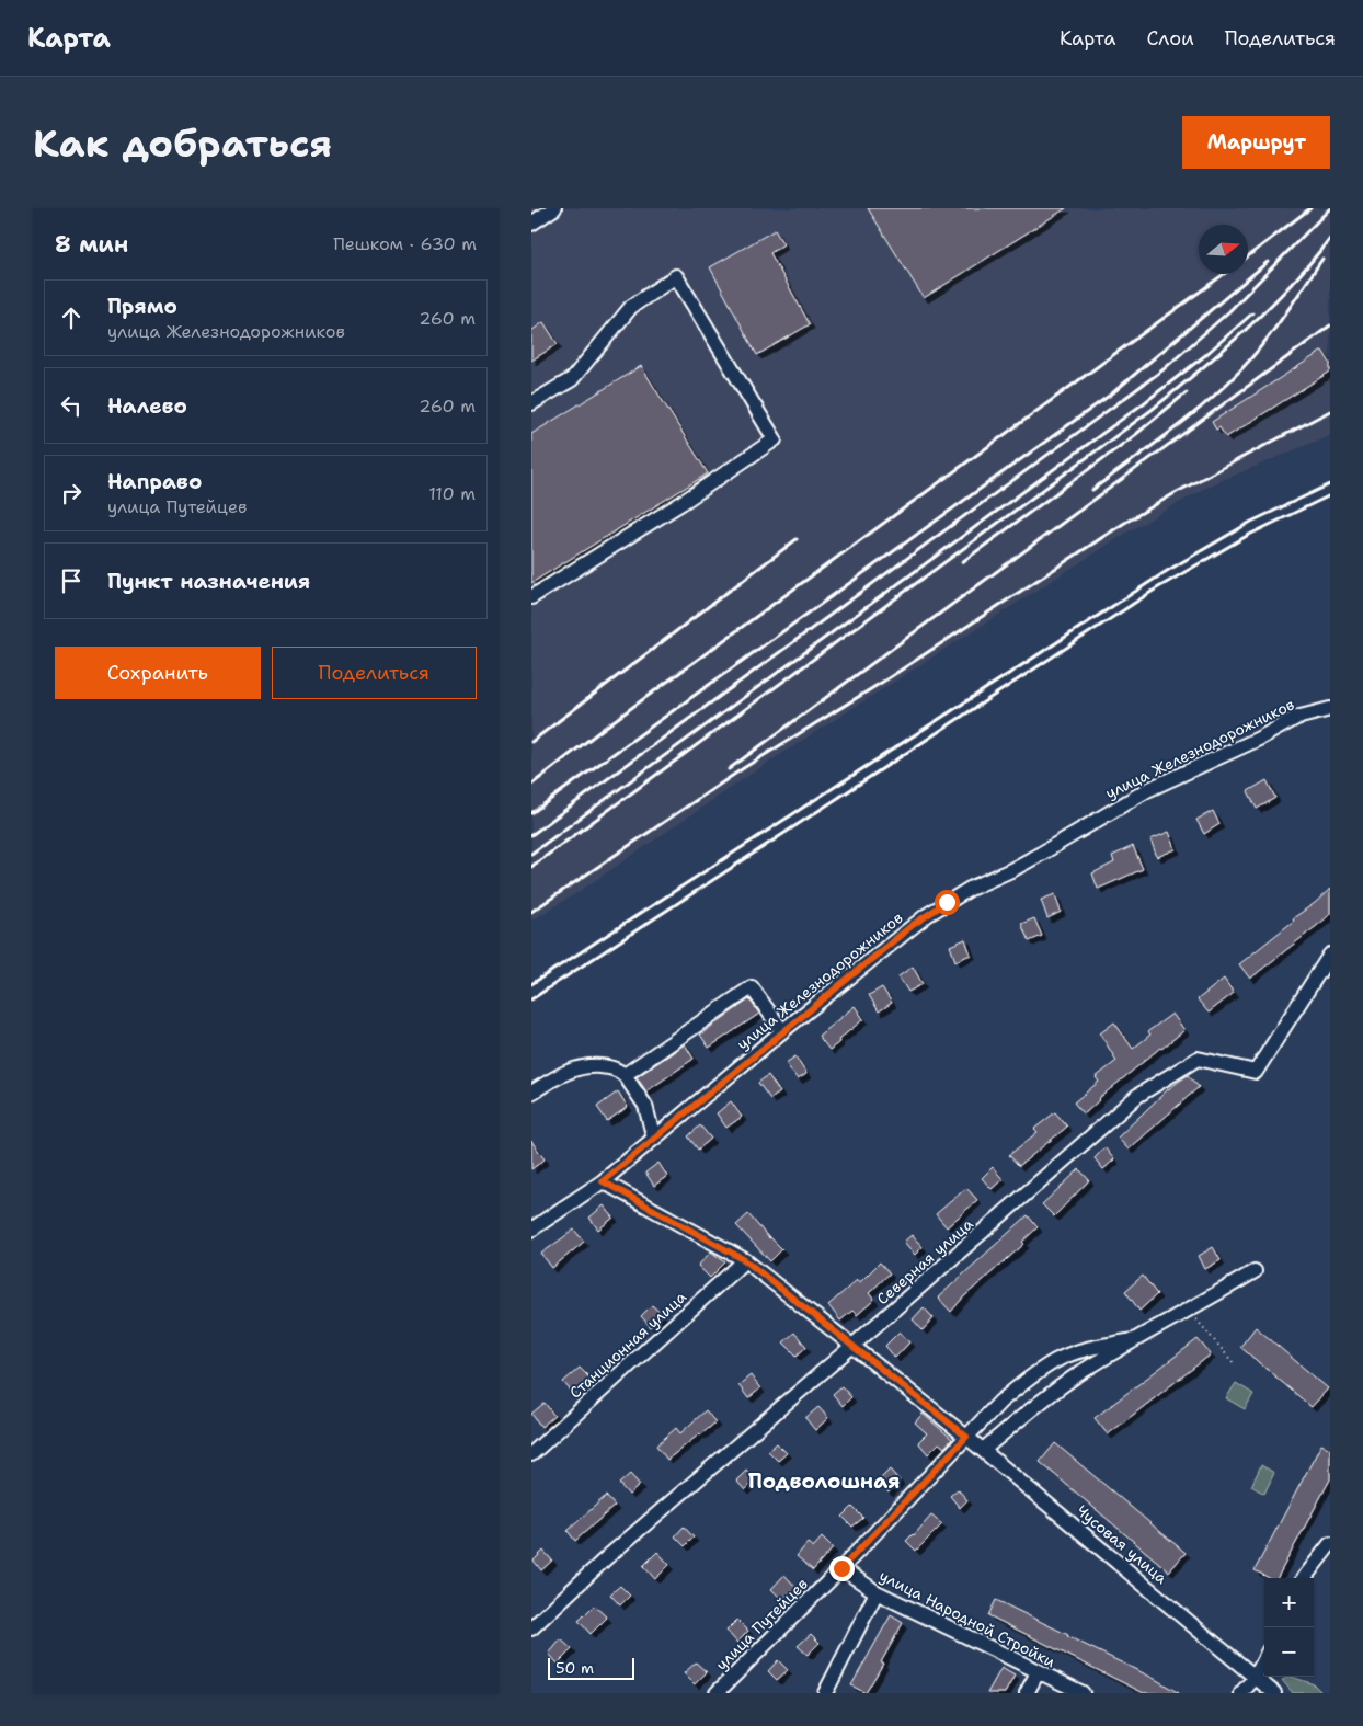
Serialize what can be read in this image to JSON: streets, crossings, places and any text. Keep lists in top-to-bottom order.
{
  "streets": {
    "street": [
      "улица Железнодорожников",
      "Северная улица",
      "Станционная улица",
      "Чусовая улица",
      "улица Народной Стройки",
      "улица Путейцев"
    ]
  },
  "crossings": [
    ["улица Железнодорожников", "Чусовая улица"],
    ["Северная улица", "Чусовая улица"],
    ["Станционная улица", "Чусовая улица"],
    ["Чусовая улица", "улица Путейцев"],
    ["улица Народной Стройки", "улица Путейцев"]
  ],
  "districts": ["Подволошная"],
  "scale_bar": "50 m",
  "north": "right",
  "page": {
    "header": "Карта",
    "nav": ["Карта", "Слои", "Поделиться"],
    "buttons": [
      "Маршрут",
      ["Сохранить", "Поделиться"]
    ],
    "title": "Как добраться",
    "heading": ["8 мин", "Пешком · 630 m"],
    "list": [
      ["Прямо", "улица Железнодорожников", "260 m"],
      ["Налево", "260 m"],
      ["Направо", "улица Путейцев", "110 m"],
      "Пункт назначения"
    ],
    "map_buttons": ["+", "−"],
    "scale": "50 m"
  }
}
